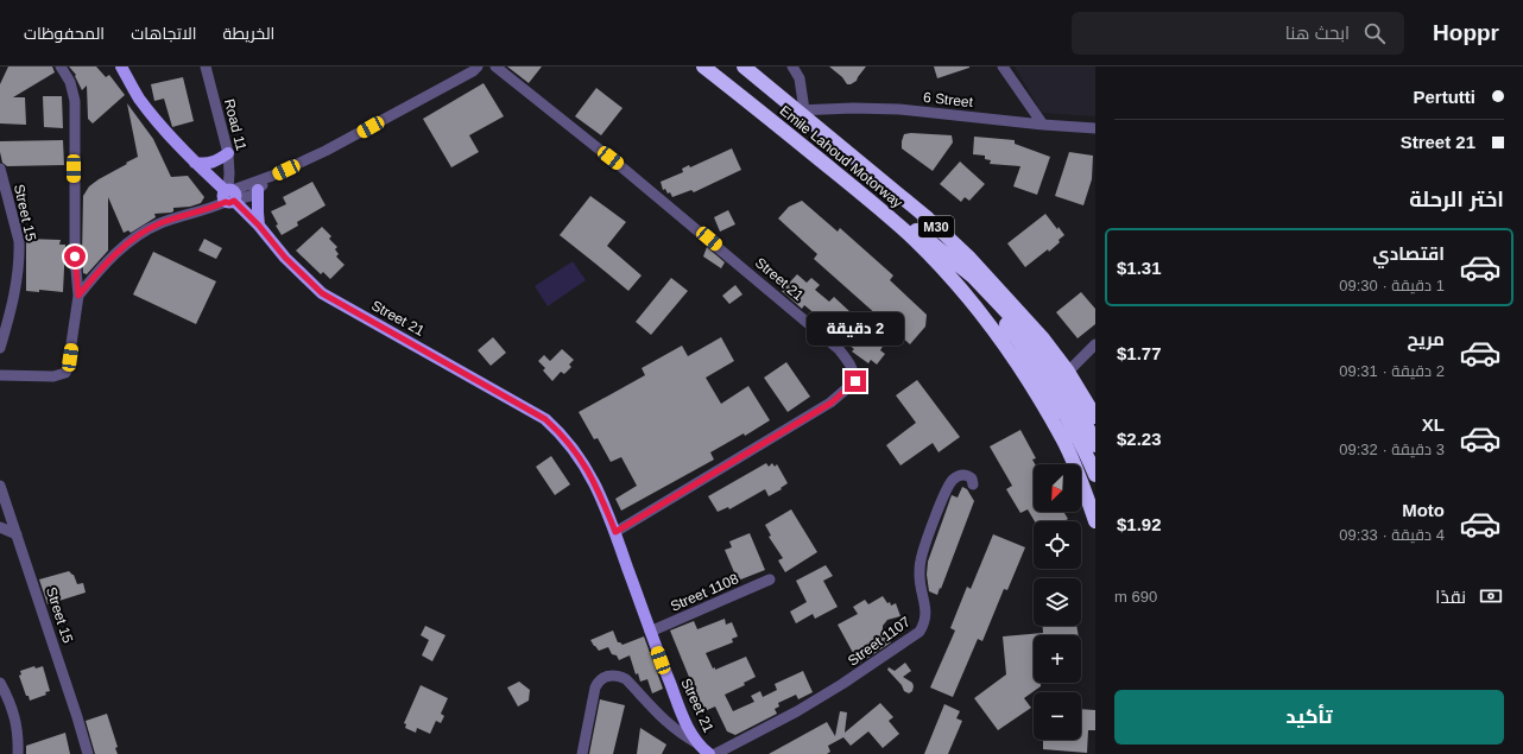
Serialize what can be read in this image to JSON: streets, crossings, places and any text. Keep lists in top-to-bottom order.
{
  "streets": {
    "highway": ["Emile Lahoud Motorway", "M30"],
    "main road": ["Street 21"],
    "street": [
      "6 Street",
      "Road 11",
      "Street 15",
      "Street 1108",
      "Street 1107"
    ]
  },
  "crossings": [
    ["6 Street", "Emile Lahoud Motorway"],
    ["Road 11", "Street 21"],
    ["Street 21", "Street 1108"]
  ],
  "north": "bottom left",
  "page": {
    "header": "Hoppr",
    "search": "ابحث هنا",
    "nav": ["الخريطة", "الاتجاهات", "المحفوظات"],
    "banner": ["Pertutti", "Street 21"],
    "heading": "اختر الرحلة",
    "list": [
      {
        "name": "اقتصادي",
        "note": "1 دقيقة · 09:30",
        "value": "$1.31"
      },
      {
        "name": "مريح",
        "note": "2 دقيقة · 09:31",
        "value": "$1.77"
      },
      {
        "name": "XL",
        "note": "3 دقيقة · 09:32",
        "value": "$2.23"
      },
      {
        "name": "Moto",
        "note": "4 دقيقة · 09:33",
        "value": "$1.92"
      }
    ],
    "bubble": "2 دقيقة",
    "map_buttons": ["+", "−"],
    "pay": ["نقدًا", "690 m"],
    "buttons": "تأكيد"
  }
}
